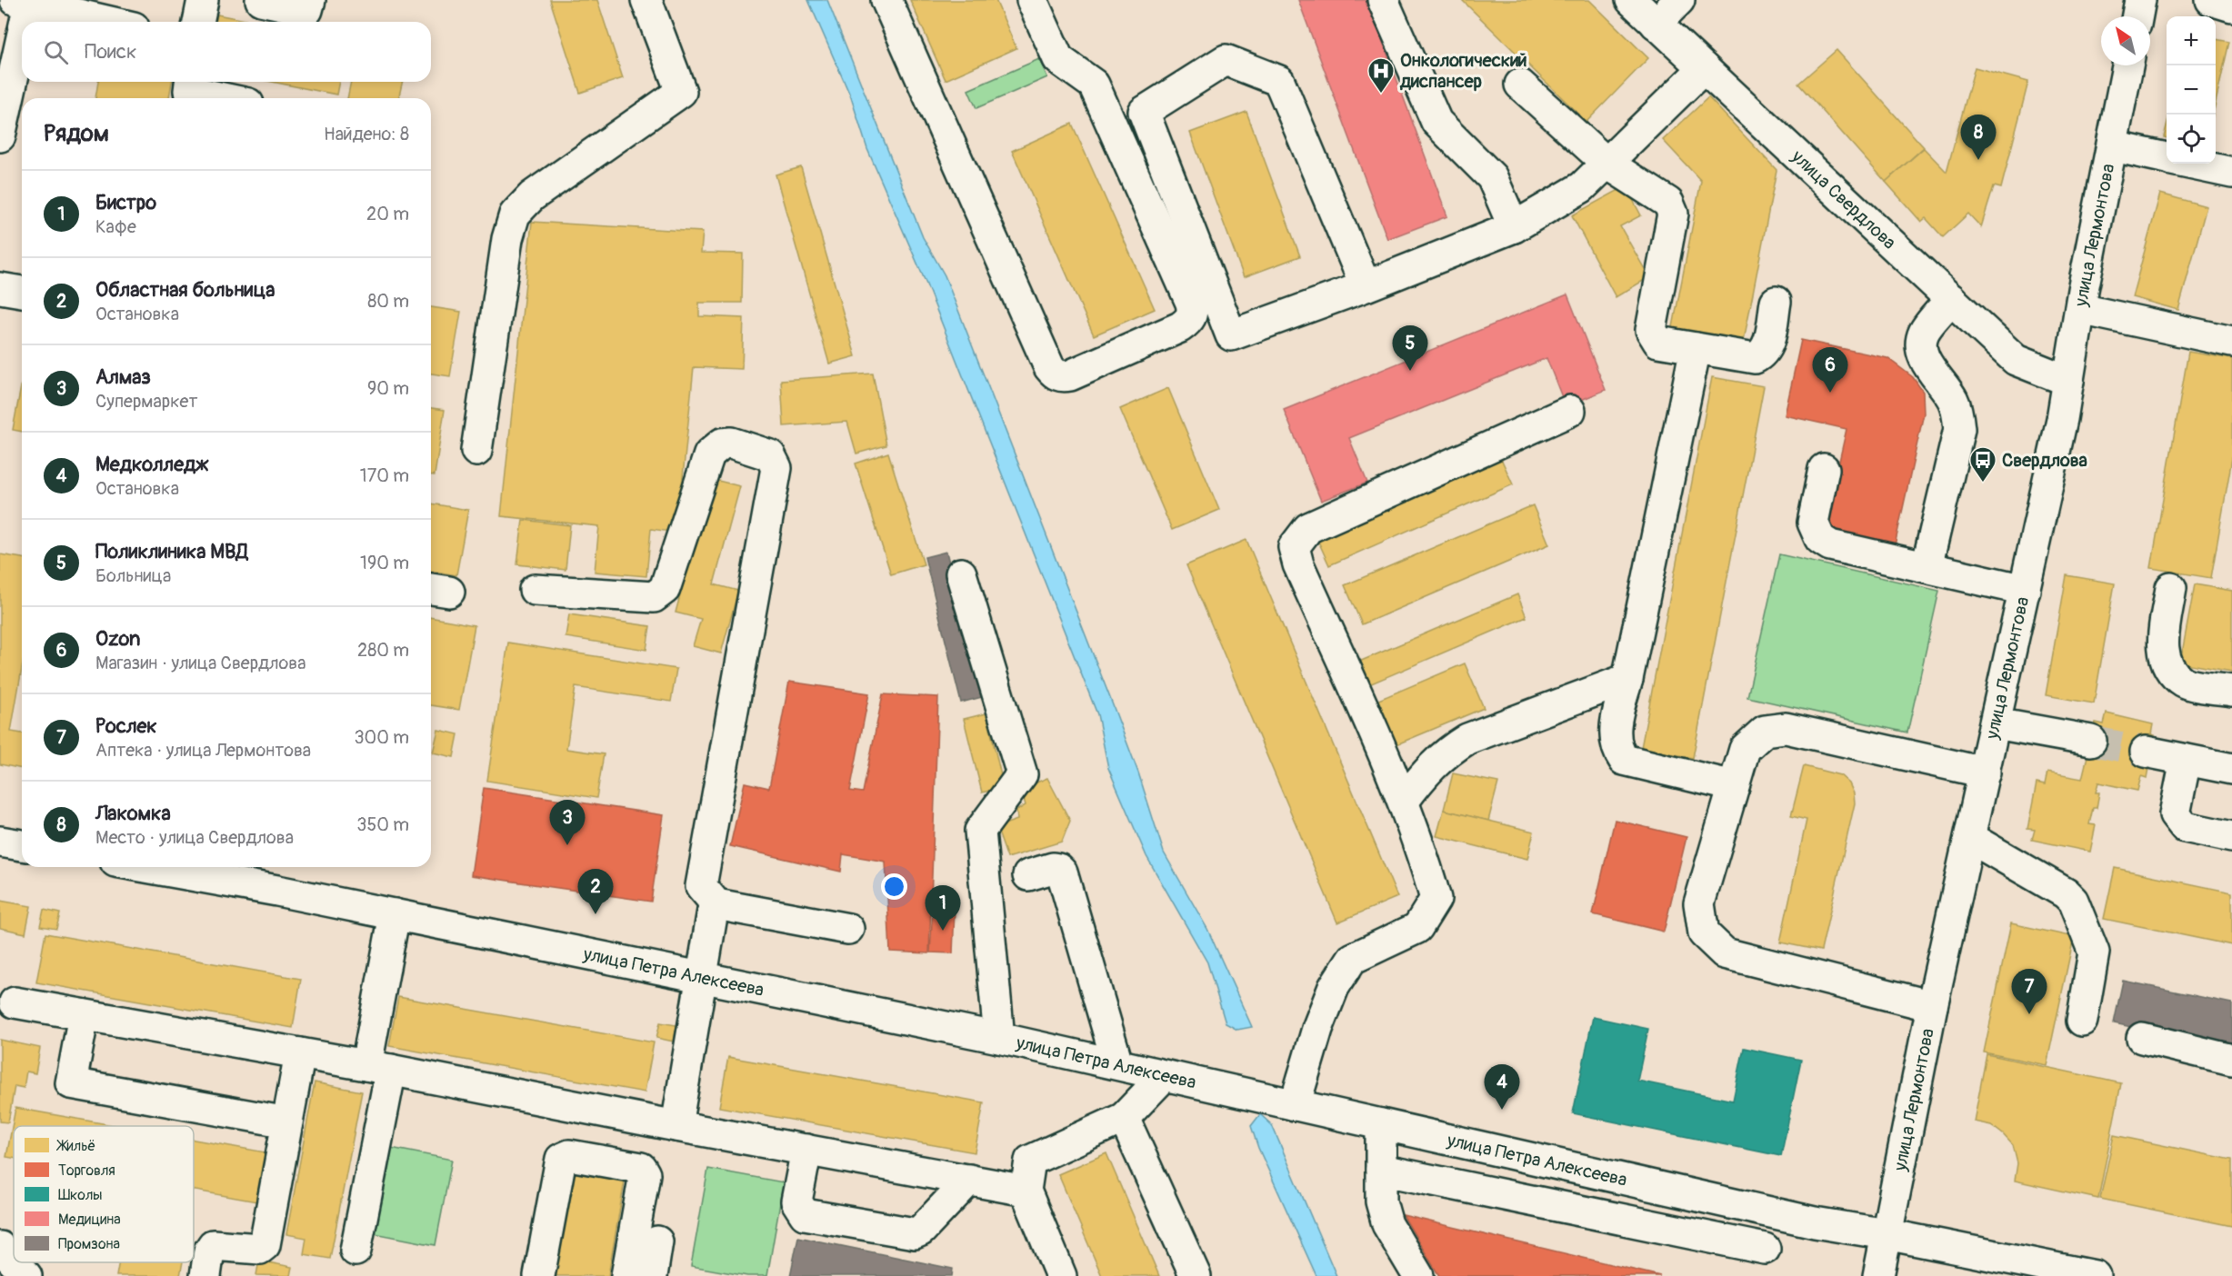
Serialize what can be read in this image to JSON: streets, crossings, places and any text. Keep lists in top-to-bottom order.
{
  "streets": {
    "street": ["улица Свердлова", "улица Лермонтова", "улица Петра Алексеева"]
  },
  "crossings": [
    ["улица Свердлова", "улица Лермонтова"],
    ["улица Лермонтова", "улица Петра Алексеева"]
  ],
  "places": {
    "hospital": ["Онкологический диспансер"],
    "bus stop": ["Свердлова"]
  },
  "legend": [
    "Жильё",
    "Торговля",
    "Школы",
    "Медицина",
    "Промзона"
  ],
  "north": "top left",
  "page": {
    "map_buttons": ["+", "−"],
    "search": "Поиск",
    "heading": ["Рядом", "Найдено: 8"],
    "pins": [
      "8",
      "5",
      "6",
      "3",
      "2",
      "1",
      "7",
      "4"
    ],
    "list": [
      {
        "mark": "1",
        "name": "Бистро",
        "note": "Кафе",
        "value": "20 m"
      },
      {
        "mark": "2",
        "name": "Областная больница",
        "note": "Остановка",
        "value": "80 m"
      },
      {
        "mark": "3",
        "name": "Алмаз",
        "note": "Супермаркет",
        "value": "90 m"
      },
      {
        "mark": "4",
        "name": "Медколледж",
        "note": "Остановка",
        "value": "170 m"
      },
      {
        "mark": "5",
        "name": "Поликлиника МВД",
        "note": "Больница",
        "value": "190 m"
      },
      {
        "mark": "6",
        "name": "Ozon",
        "note": "Магазин · улица Свердлова",
        "value": "280 m"
      },
      {
        "mark": "7",
        "name": "Рослек",
        "note": "Аптека · улица Лермонтова",
        "value": "300 m"
      },
      {
        "mark": "8",
        "name": "Лакомка",
        "note": "Место · улица Свердлова",
        "value": "350 m"
      }
    ]
  }
}
